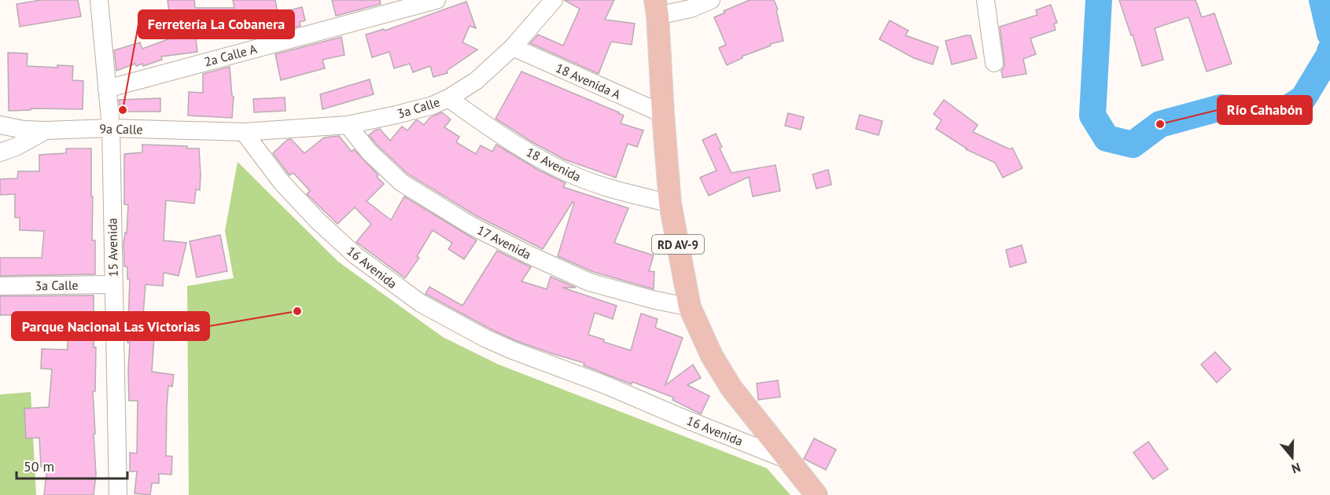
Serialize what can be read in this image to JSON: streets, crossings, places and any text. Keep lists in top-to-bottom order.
{
  "streets": {
    "main road": ["RD AV-9", "16 Avenida"],
    "street": [
      "2a Calle A",
      "18 Avenida A",
      "3a Calle",
      "9a Calle",
      "18 Avenida",
      "17 Avenida",
      "15 Avenida"
    ]
  },
  "crossings": [
    ["2a Calle A", "15 Avenida"],
    ["18 Avenida A", "3a Calle"],
    ["18 Avenida A", "16 Avenida"],
    ["3a Calle", "9a Calle"],
    ["3a Calle", "18 Avenida"],
    ["3a Calle", "17 Avenida"],
    ["3a Calle", "15 Avenida"],
    ["3a Calle", "16 Avenida"],
    ["9a Calle", "15 Avenida"],
    ["9a Calle", "16 Avenida"],
    ["18 Avenida", "16 Avenida"],
    ["17 Avenida", "16 Avenida"]
  ],
  "places": ["Ferretería La Cobanera", "Río Cahabón", "Parque Nacional Las Victorias"],
  "scale_bar": "50 m",
  "north": "bottom"
}
